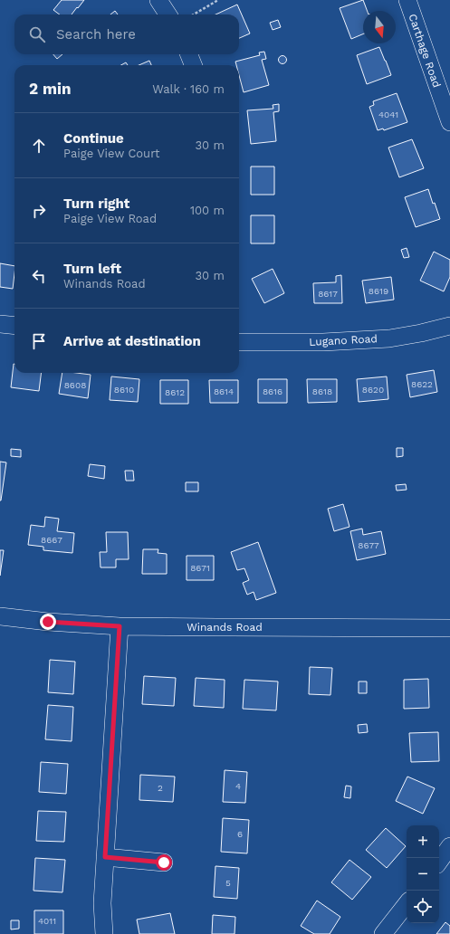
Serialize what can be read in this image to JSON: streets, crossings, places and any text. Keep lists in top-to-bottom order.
{
  "streets": {
    "street": ["Carthage Road", "Lugano Road", "Winands Road"]
  },
  "house_numbers": [
    "4041",
    "8619",
    "8617",
    "8622",
    "8608",
    "8610",
    "8620",
    "8614",
    "8616",
    "8618",
    "8612",
    "8667",
    "8677",
    "8671",
    "4",
    "2",
    "6",
    "5",
    "4011"
  ],
  "north": "bottom",
  "page": {
    "search": "Search here",
    "heading": ["2 min", "Walk · 160 m"],
    "list": [
      ["Continue", "Paige View Court", "30 m"],
      ["Turn right", "Paige View Road", "100 m"],
      ["Turn left", "Winands Road", "30 m"],
      "Arrive at destination"
    ],
    "map_buttons": ["+", "−"]
  }
}
